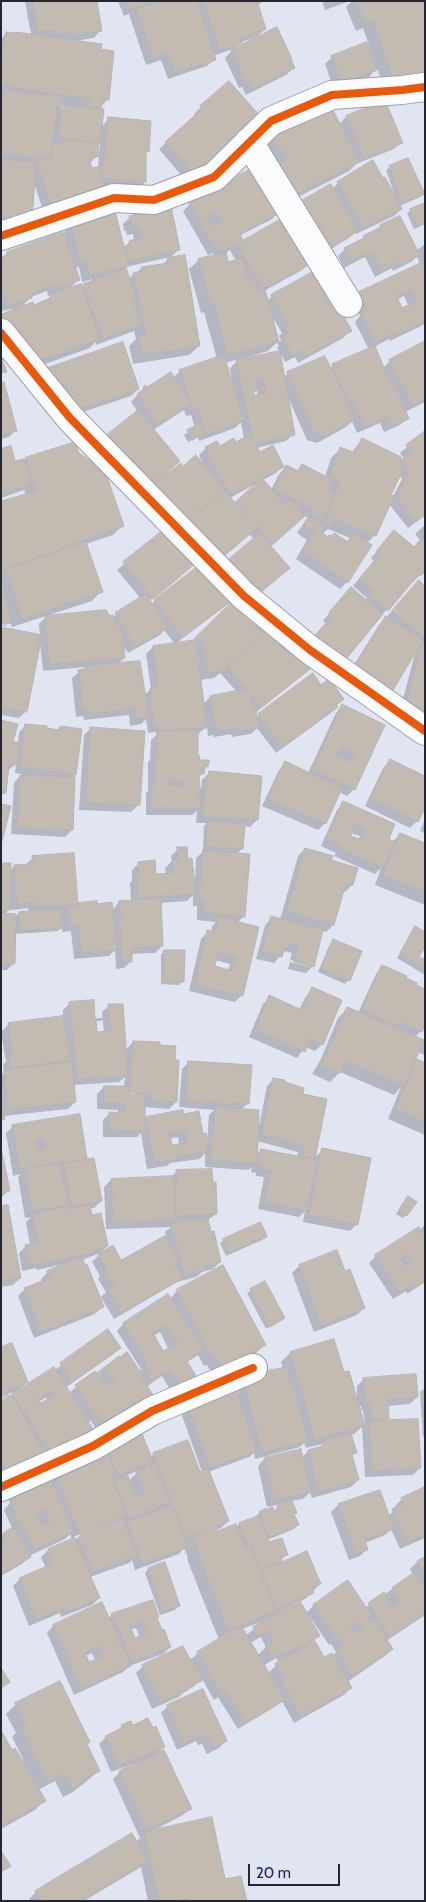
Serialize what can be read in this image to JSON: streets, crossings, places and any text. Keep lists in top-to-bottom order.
{
  "scale_bar": "20 m"
}
